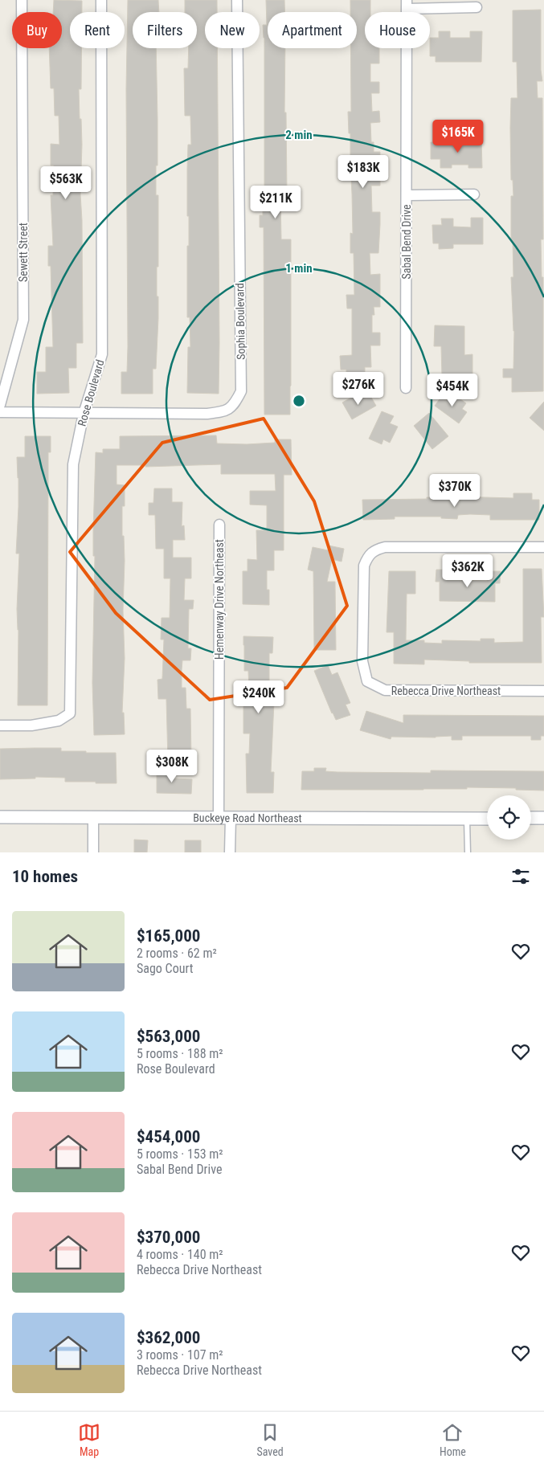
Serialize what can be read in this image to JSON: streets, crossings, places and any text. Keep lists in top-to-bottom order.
{
  "streets": {
    "street": [
      "Sabal Bend Drive",
      "Sewett Street",
      "Sophia Boulevard",
      "Rose Boulevard",
      "Hemenway Drive Northeast",
      "Rebecca Drive Northeast",
      "Buckeye Road Northeast"
    ]
  },
  "crossings": [
    ["Sophia Boulevard", "Rose Boulevard"],
    ["Hemenway Drive Northeast", "Buckeye Road Northeast"]
  ],
  "page": {
    "chip": [
      "Buy",
      "Rent",
      "Filters",
      "New",
      "Apartment",
      "House"
    ],
    "price": [
      "$165K",
      "$183K",
      "$563K",
      "$211K",
      "$276K",
      "$454K",
      "$370K",
      "$362K",
      "$240K",
      "$308K"
    ],
    "heading": "10 homes",
    "list": [
      {
        "name": "$165,000",
        "note": "2 rooms · 62 m² · Sago Court"
      },
      {
        "name": "$563,000",
        "note": "5 rooms · 188 m² · Rose Boulevard"
      },
      {
        "name": "$454,000",
        "note": "5 rooms · 153 m² · Sabal Bend Drive"
      },
      {
        "name": "$370,000",
        "note": "4 rooms · 140 m² · Rebecca Drive Northeast"
      },
      {
        "name": "$362,000",
        "note": "3 rooms · 107 m² · Rebecca Drive Northeast"
      }
    ],
    "tabs": ["Map", "Saved", "Home"]
  },
  "rings": ["2 min", "1 min"]
}
